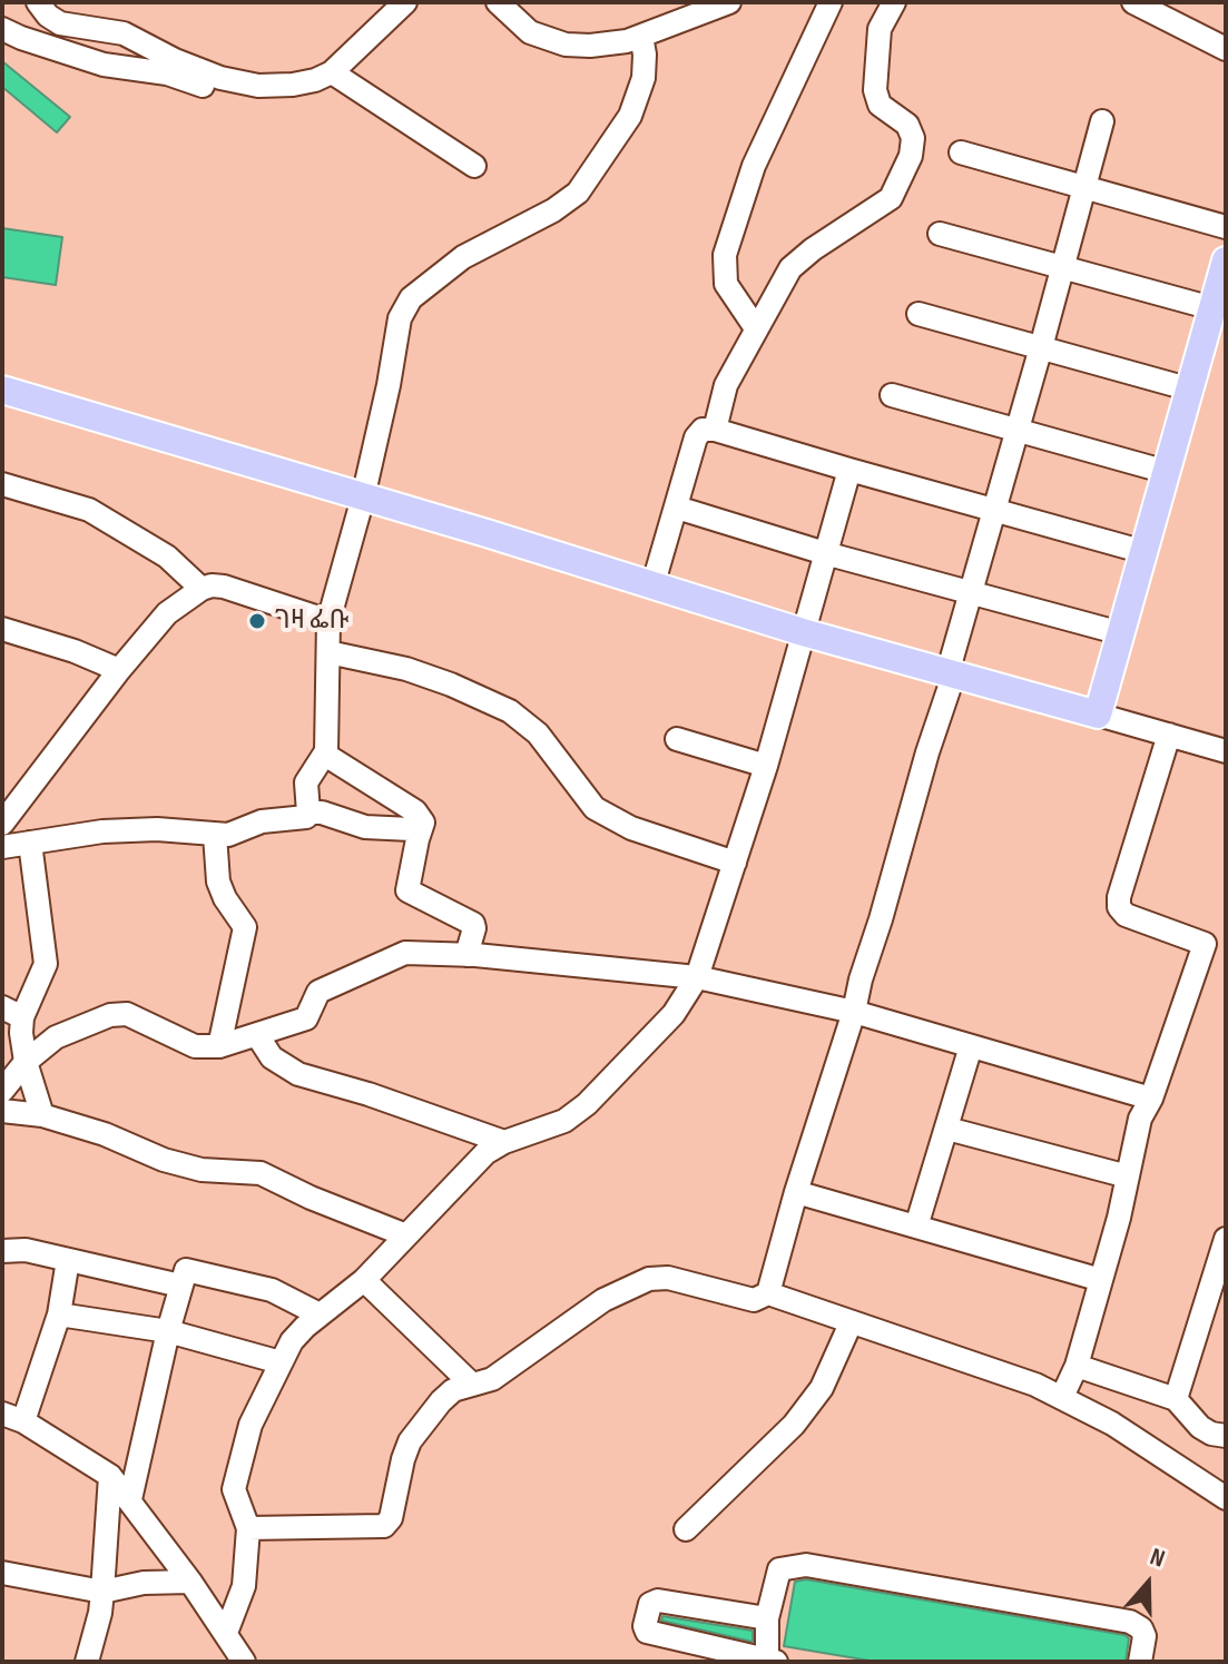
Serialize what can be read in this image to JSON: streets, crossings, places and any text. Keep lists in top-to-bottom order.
{
  "places": ["ገዛ ፌቡ"],
  "north": "top"
}
